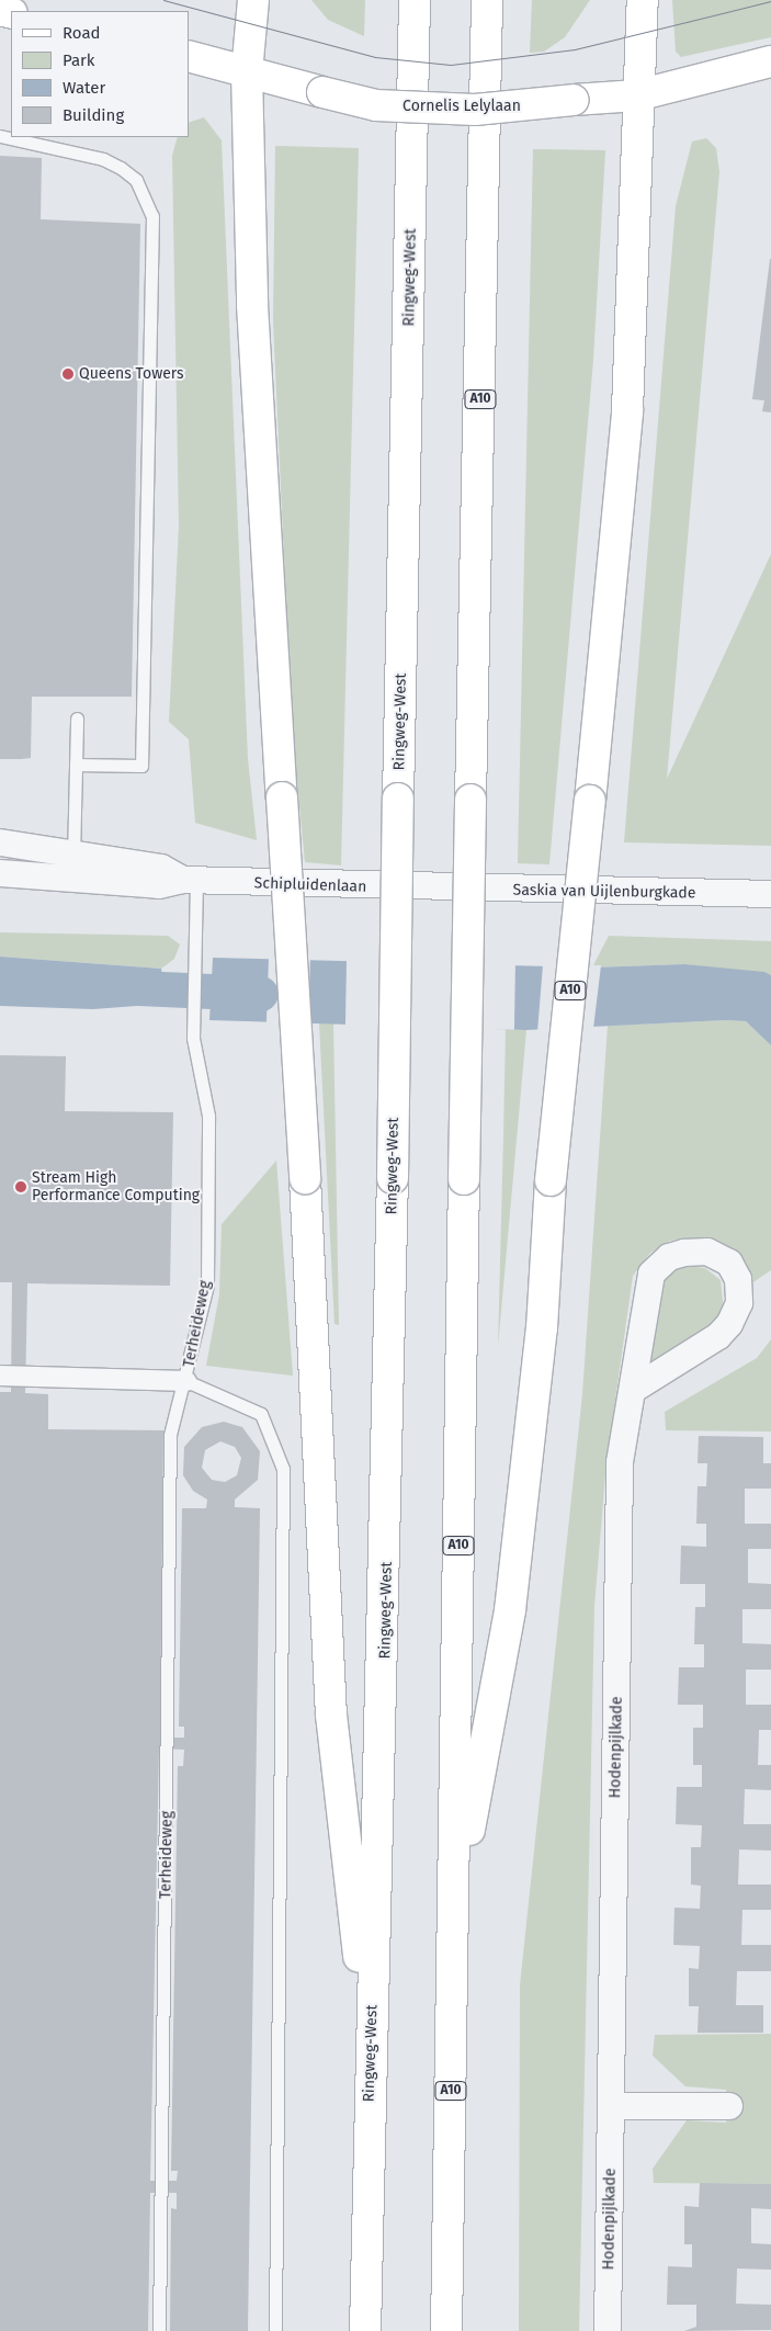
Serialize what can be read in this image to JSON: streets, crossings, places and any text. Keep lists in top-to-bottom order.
{
  "streets": {
    "main road": ["Cornelis Lelylaan", "Ringweg-West", "A10"],
    "street": [
      "Schipluidenlaan",
      "Saskia van Uijlenburgkade",
      "Terheideweg",
      "Hodenpijlkade"
    ]
  },
  "crossings": [
    ["Cornelis Lelylaan", "A10"],
    ["Schipluidenlaan", "Saskia van Uijlenburgkade"],
    ["Schipluidenlaan", "Terheideweg"]
  ],
  "places": ["Queens Towers", "Stream High Performance Computing"],
  "legend": [
    "Road",
    "Park",
    "Water",
    "Building"
  ]
}
